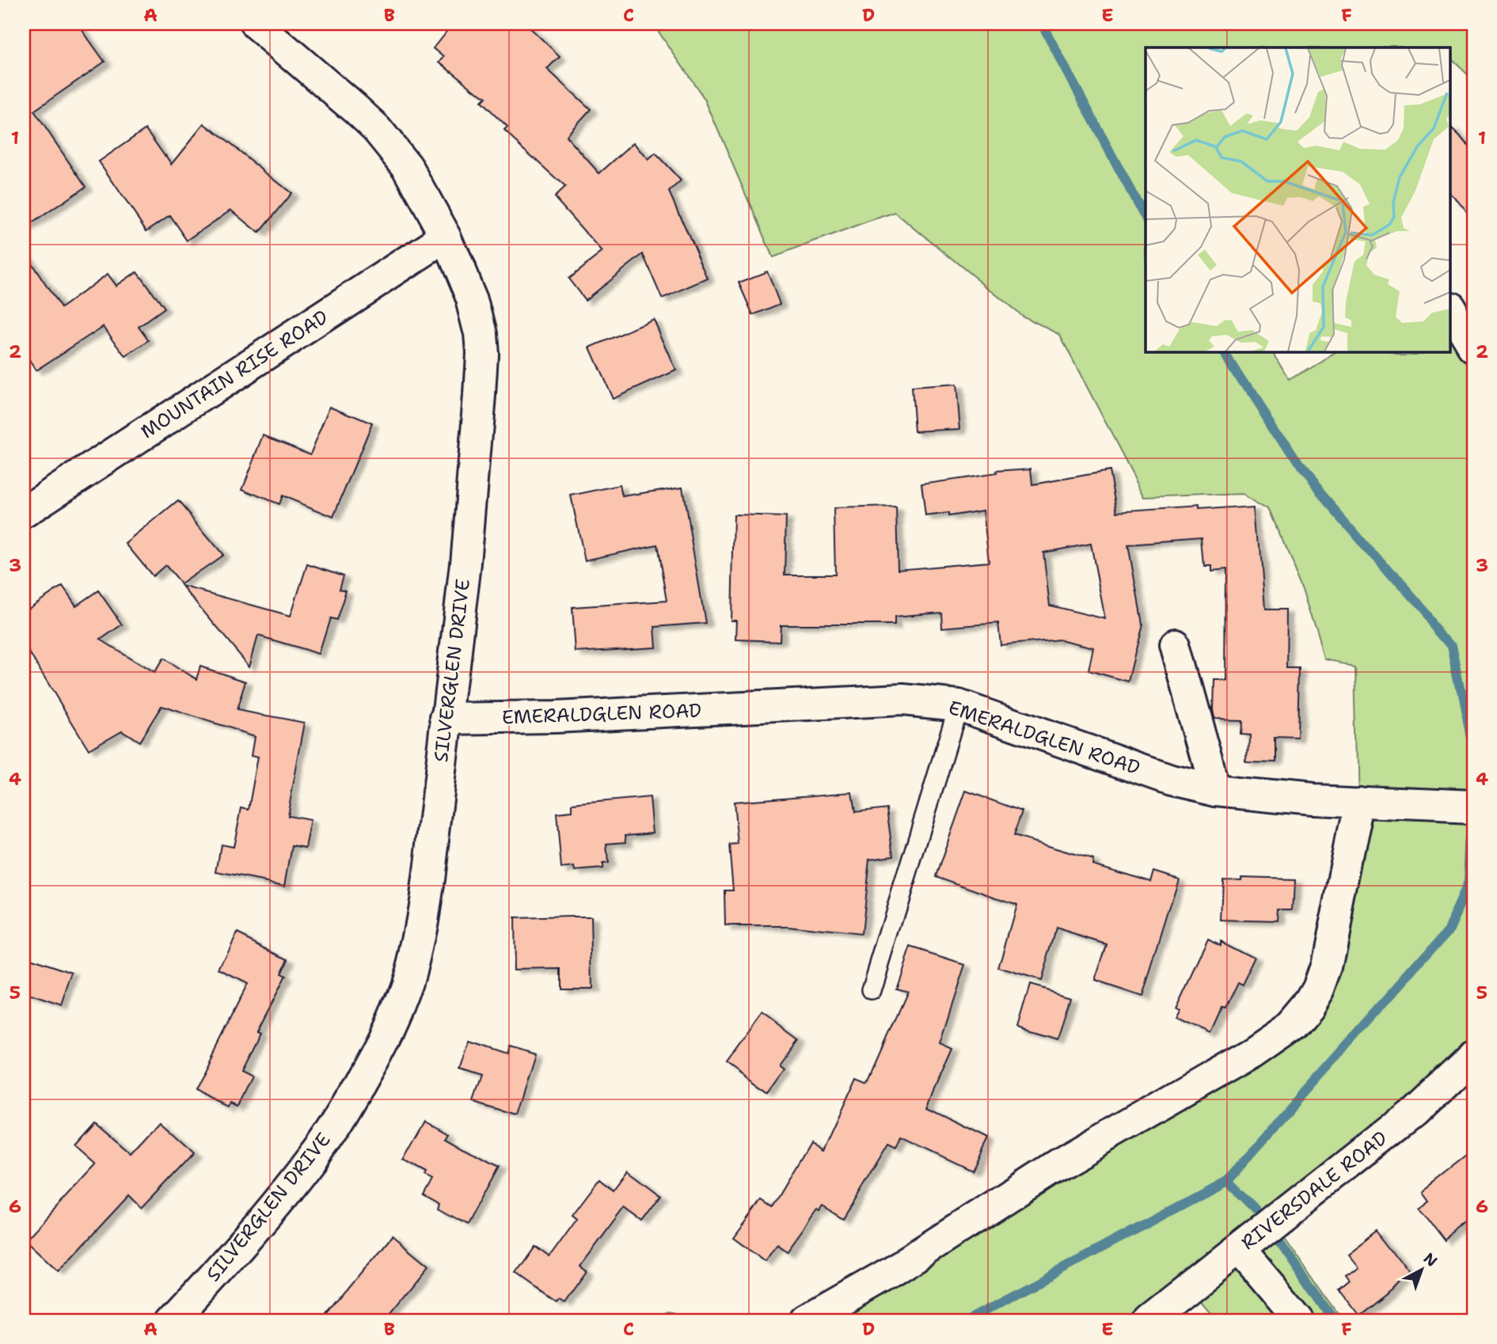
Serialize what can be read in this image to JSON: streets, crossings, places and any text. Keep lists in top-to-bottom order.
{
  "streets": {
    "street": [
      "MOUNTAIN RISE ROAD",
      "SILVERGLEN DRIVE",
      "EMERALDGLEN ROAD",
      "RIVERSDALE ROAD"
    ]
  },
  "crossings": [
    ["MOUNTAIN RISE ROAD", "SILVERGLEN DRIVE"],
    ["SILVERGLEN DRIVE", "EMERALDGLEN ROAD"]
  ],
  "north": "top right",
  "grid": {
    "columns": [
      "A",
      "B",
      "C",
      "D",
      "E",
      "F"
    ],
    "rows": [
      "1",
      "2",
      "3",
      "4",
      "5",
      "6"
    ]
  }
}
